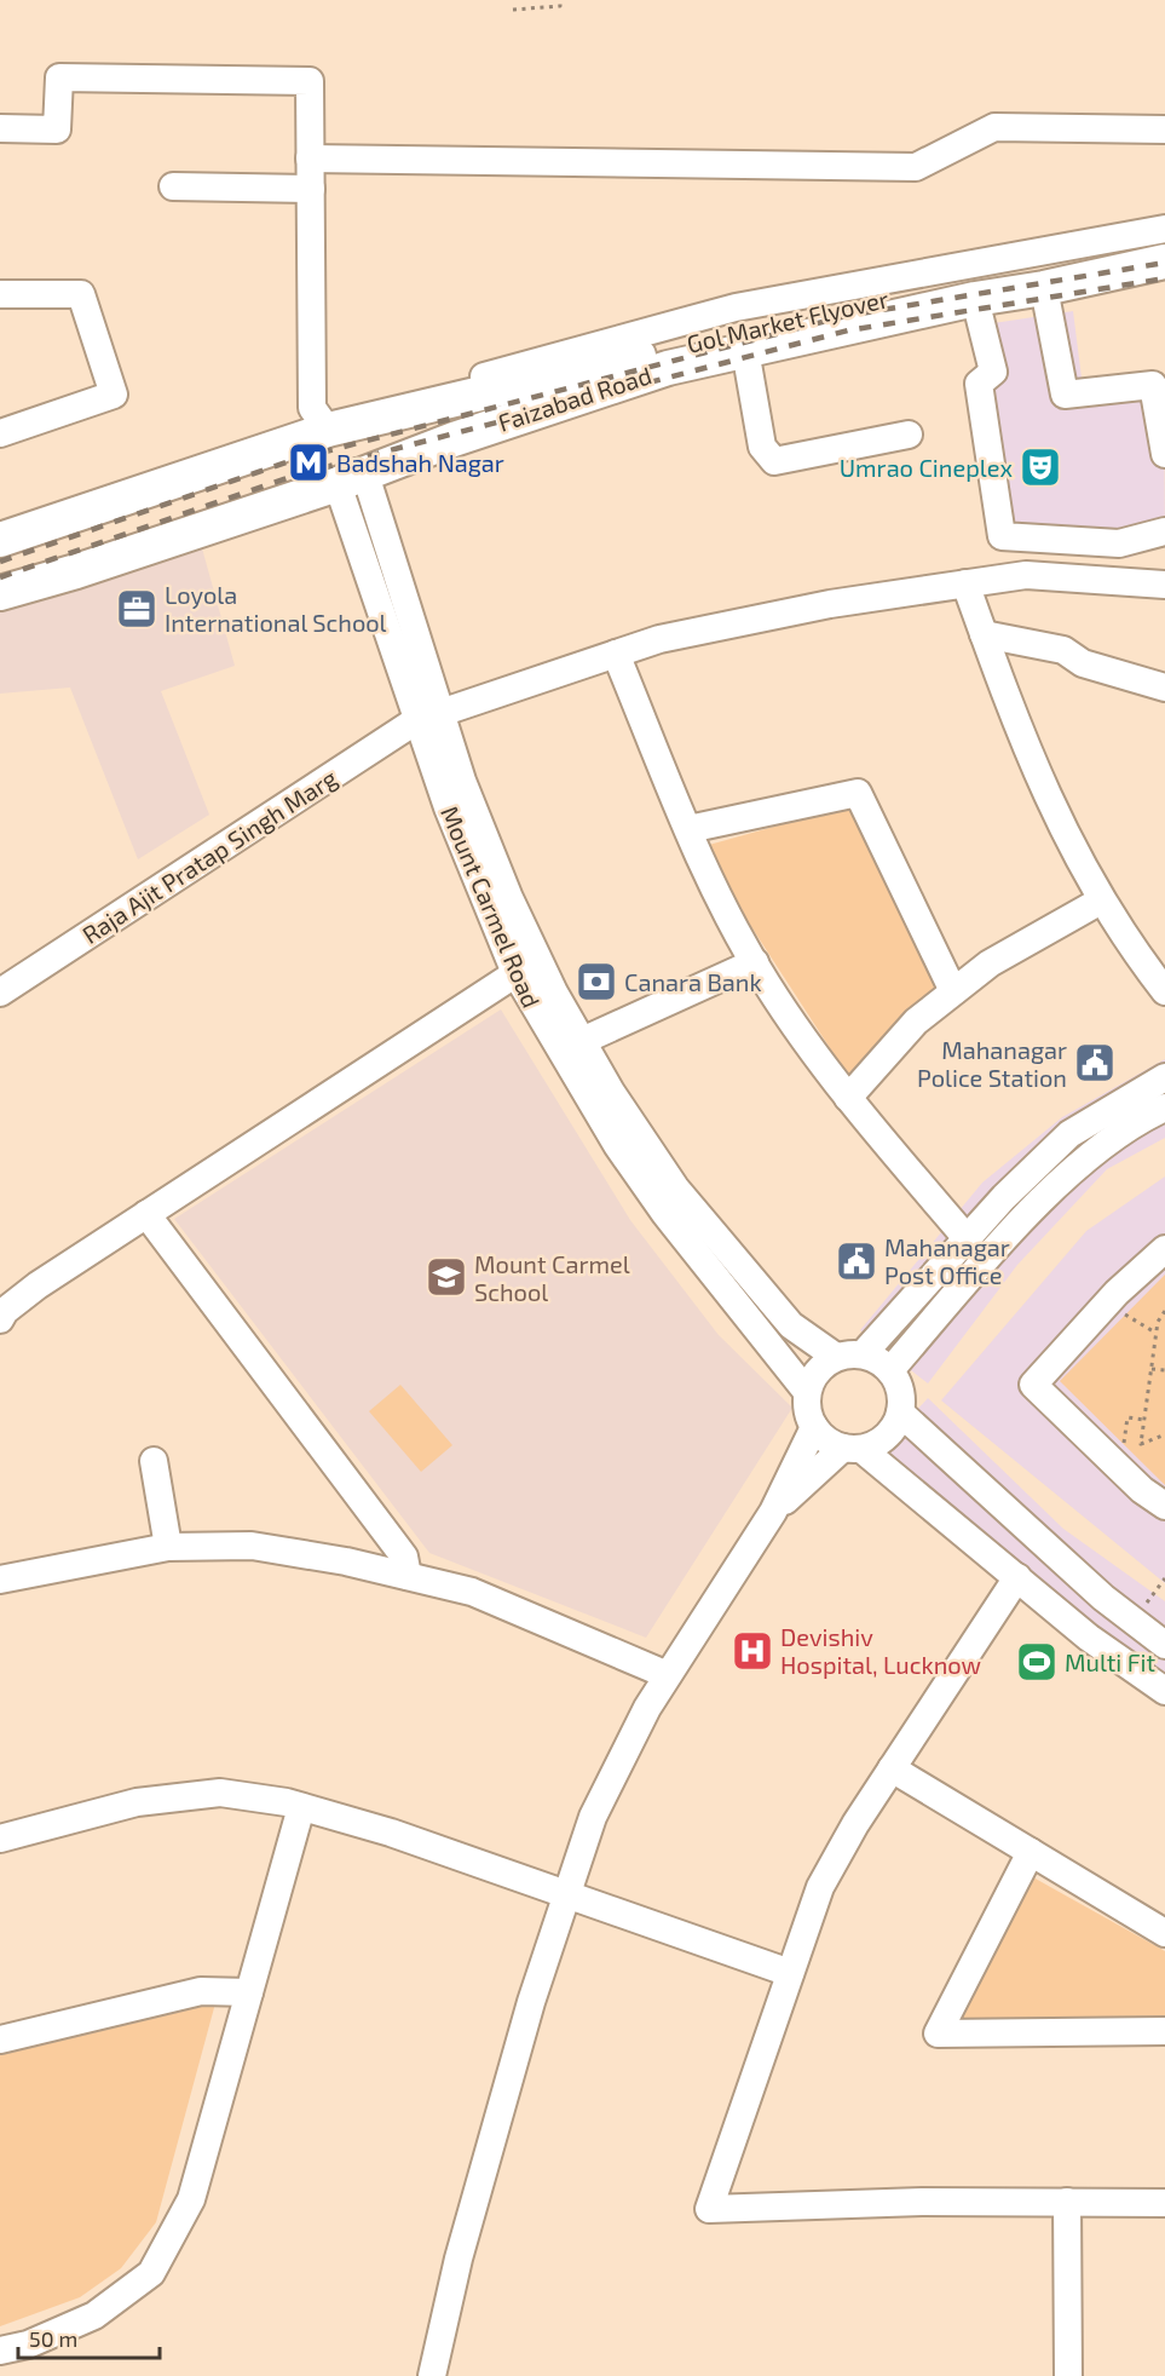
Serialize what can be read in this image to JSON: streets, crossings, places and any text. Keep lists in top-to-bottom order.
{
  "streets": {
    "main road": ["Gol Market Flyover", "Faizabad Road"],
    "street": ["Raja Ajit Pratap Singh Marg", "Mount Carmel Road"]
  },
  "crossings": [
    ["Gol Market Flyover", "Faizabad Road"]
  ],
  "places": {
    "metro station": ["Badshah Nagar"],
    "theatre": ["Umrao Cineplex"],
    "office": ["Loyola International School"],
    "bank": ["Canara Bank"],
    "public building": ["Mahanagar Police Station", "Mahanagar Post Office"],
    "school or university": ["Mount Carmel School"],
    "hospital": ["Devishiv Hospital, Lucknow"],
    "sports": ["Multi Fit"]
  },
  "scale_bar": "50 m"
}
